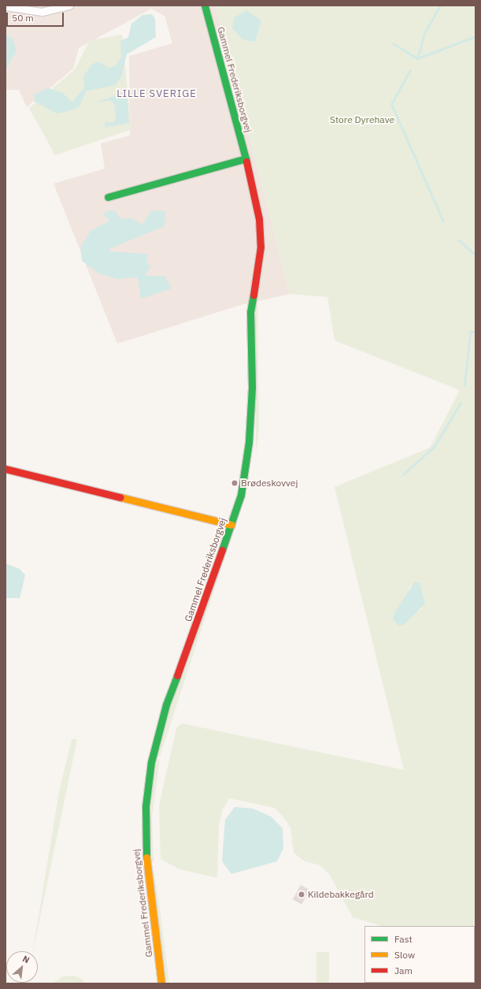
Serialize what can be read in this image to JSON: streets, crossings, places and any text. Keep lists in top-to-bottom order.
{
  "streets": {
    "street": ["Gammel Frederiksborgvej"]
  },
  "districts": ["LILLE SVERIGE"],
  "parks": ["Store Dyrehave"],
  "places": ["Brødeskovvej", "Kildebakkegård"],
  "legend": ["Fast", "Slow", "Jam"],
  "scale_bar": "50 m",
  "north": "top right"
}
